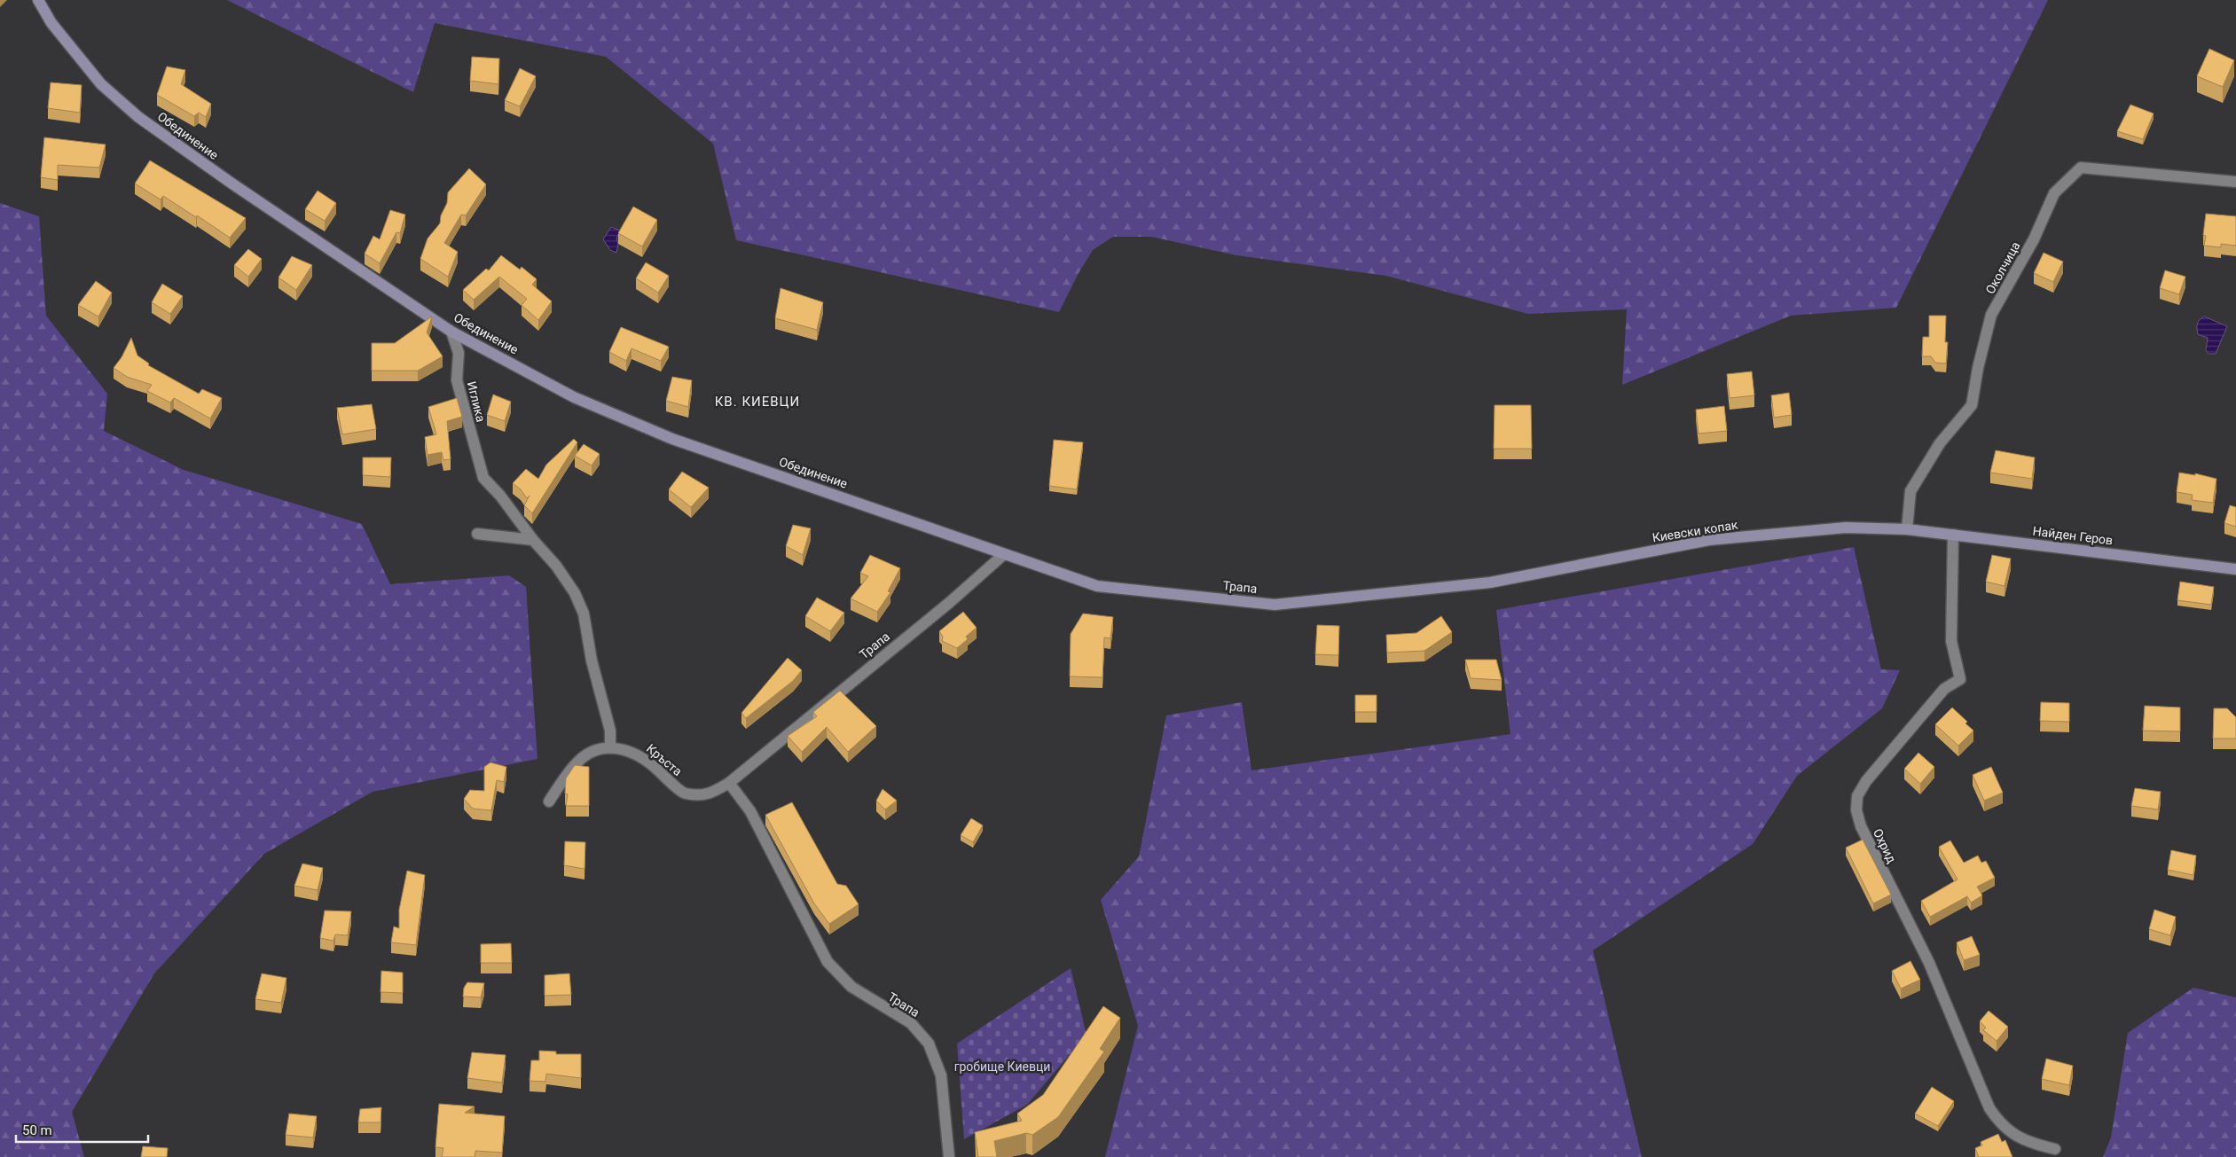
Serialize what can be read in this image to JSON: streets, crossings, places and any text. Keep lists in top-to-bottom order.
{
  "streets": {
    "street": [
      "Обединение",
      "Околчица",
      "Иглика",
      "Киевски копак",
      "Найден Геров",
      "Трапа",
      "Кръста",
      "Охрид"
    ]
  },
  "crossings": [
    ["Обединение", "Иглика"],
    ["Обединение", "Трапа"],
    ["Околчица", "Киевски копак"],
    ["Околчица", "Найден Геров"],
    ["Киевски копак", "Найден Геров"],
    ["Киевски копак", "Трапа"],
    ["Найден Геров", "Охрид"],
    ["Трапа", "Кръста"]
  ],
  "districts": ["КВ. КИЕВЦИ"],
  "parks": ["гробище Киевци"],
  "scale_bar": "50 m"
}
